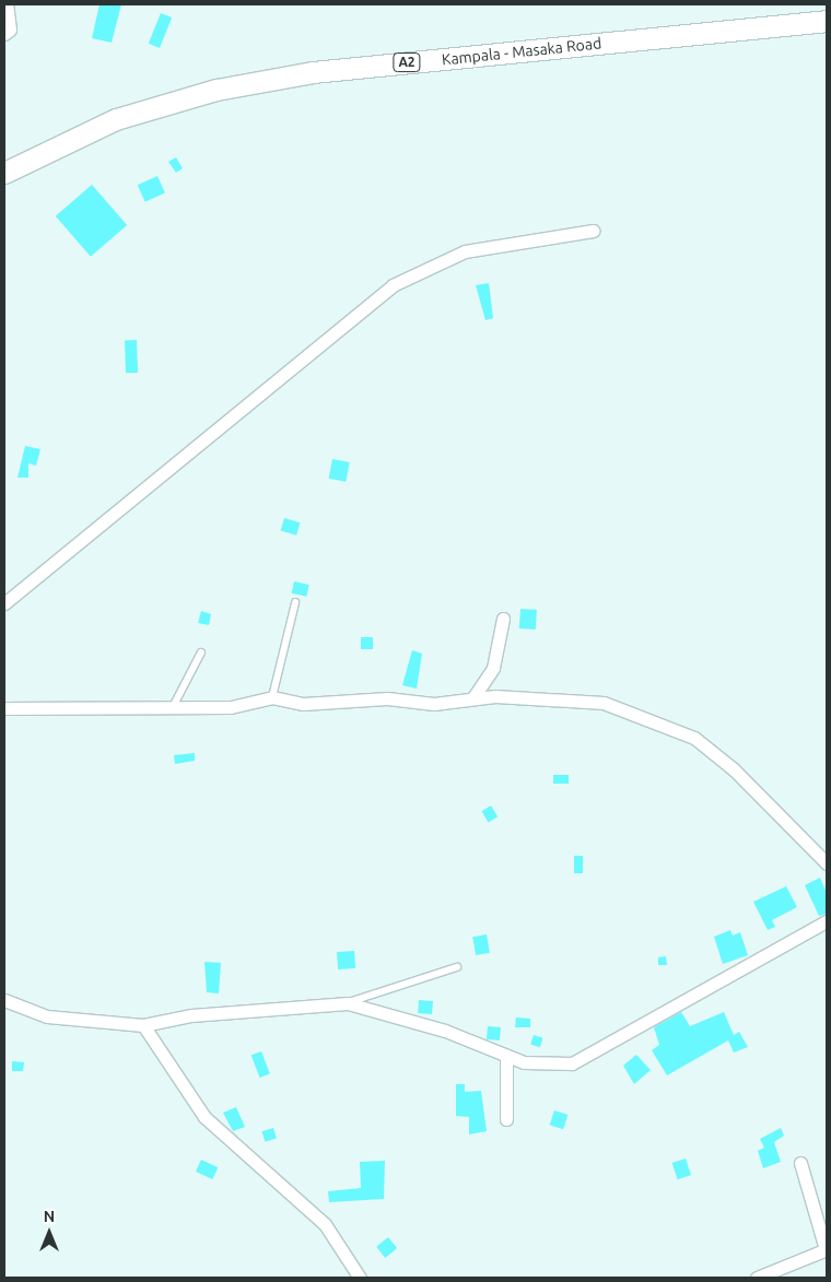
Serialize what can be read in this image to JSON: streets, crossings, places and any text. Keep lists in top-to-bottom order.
{
  "streets": {
    "main road": ["Kampala - Masaka Road", "A2"]
  },
  "north": "top"
}
